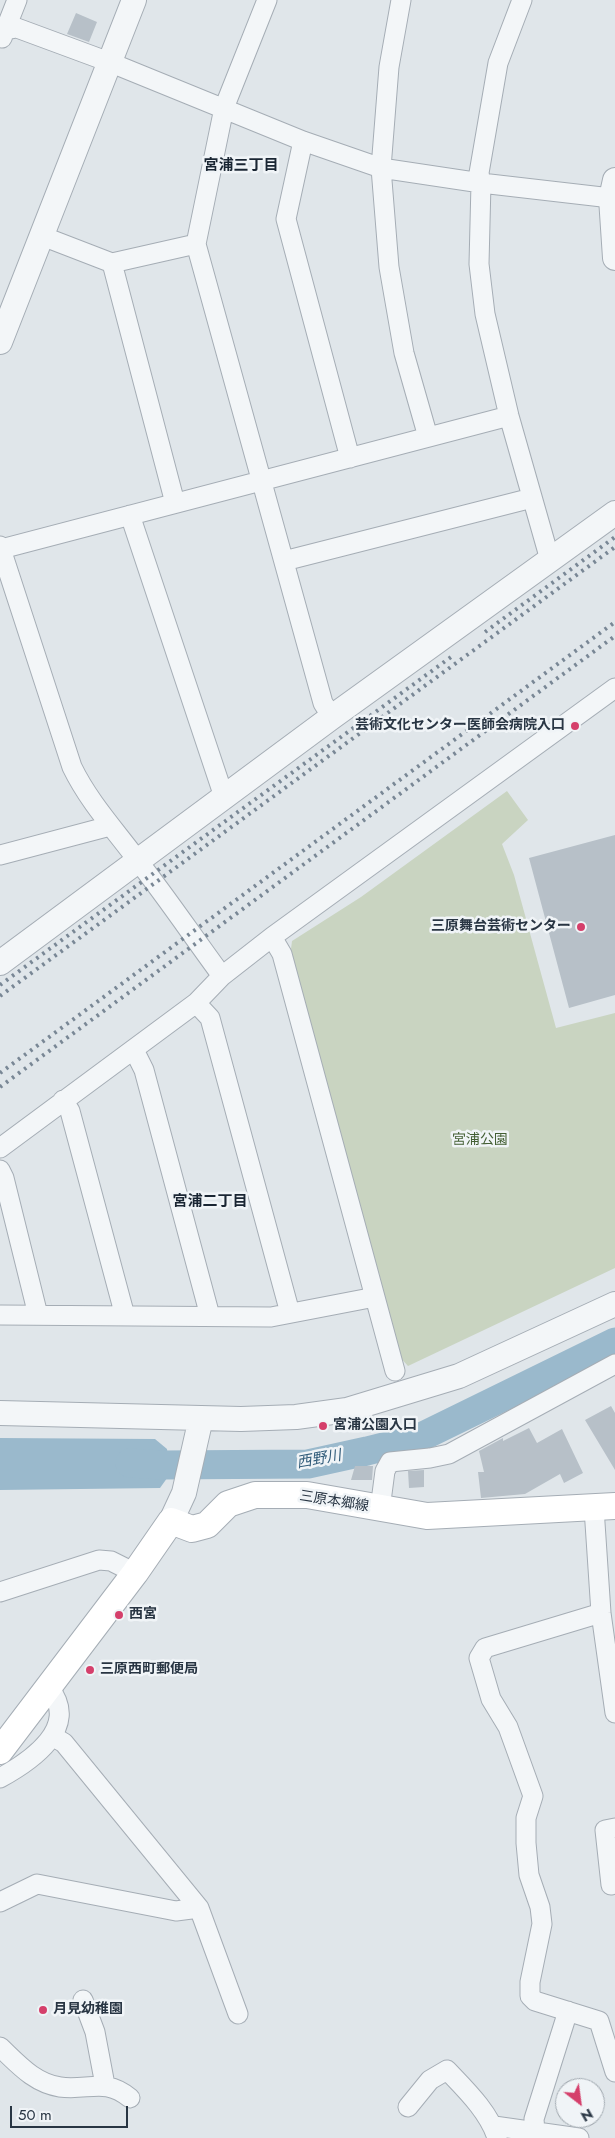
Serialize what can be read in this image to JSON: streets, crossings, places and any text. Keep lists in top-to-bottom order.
{
  "streets": {
    "main road": ["三原本郷線"]
  },
  "districts": ["宮浦三丁目", "宮浦二丁目"],
  "water": ["西野川"],
  "parks": ["宮浦公園"],
  "places": [
    "芸術文化センター医師会病院入口",
    "三原舞台芸術センター",
    "宮浦公園入口",
    "西宮",
    "三原西町郵便局",
    "月見幼稚園"
  ],
  "scale_bar": "50 m",
  "north": "bottom right"
}
